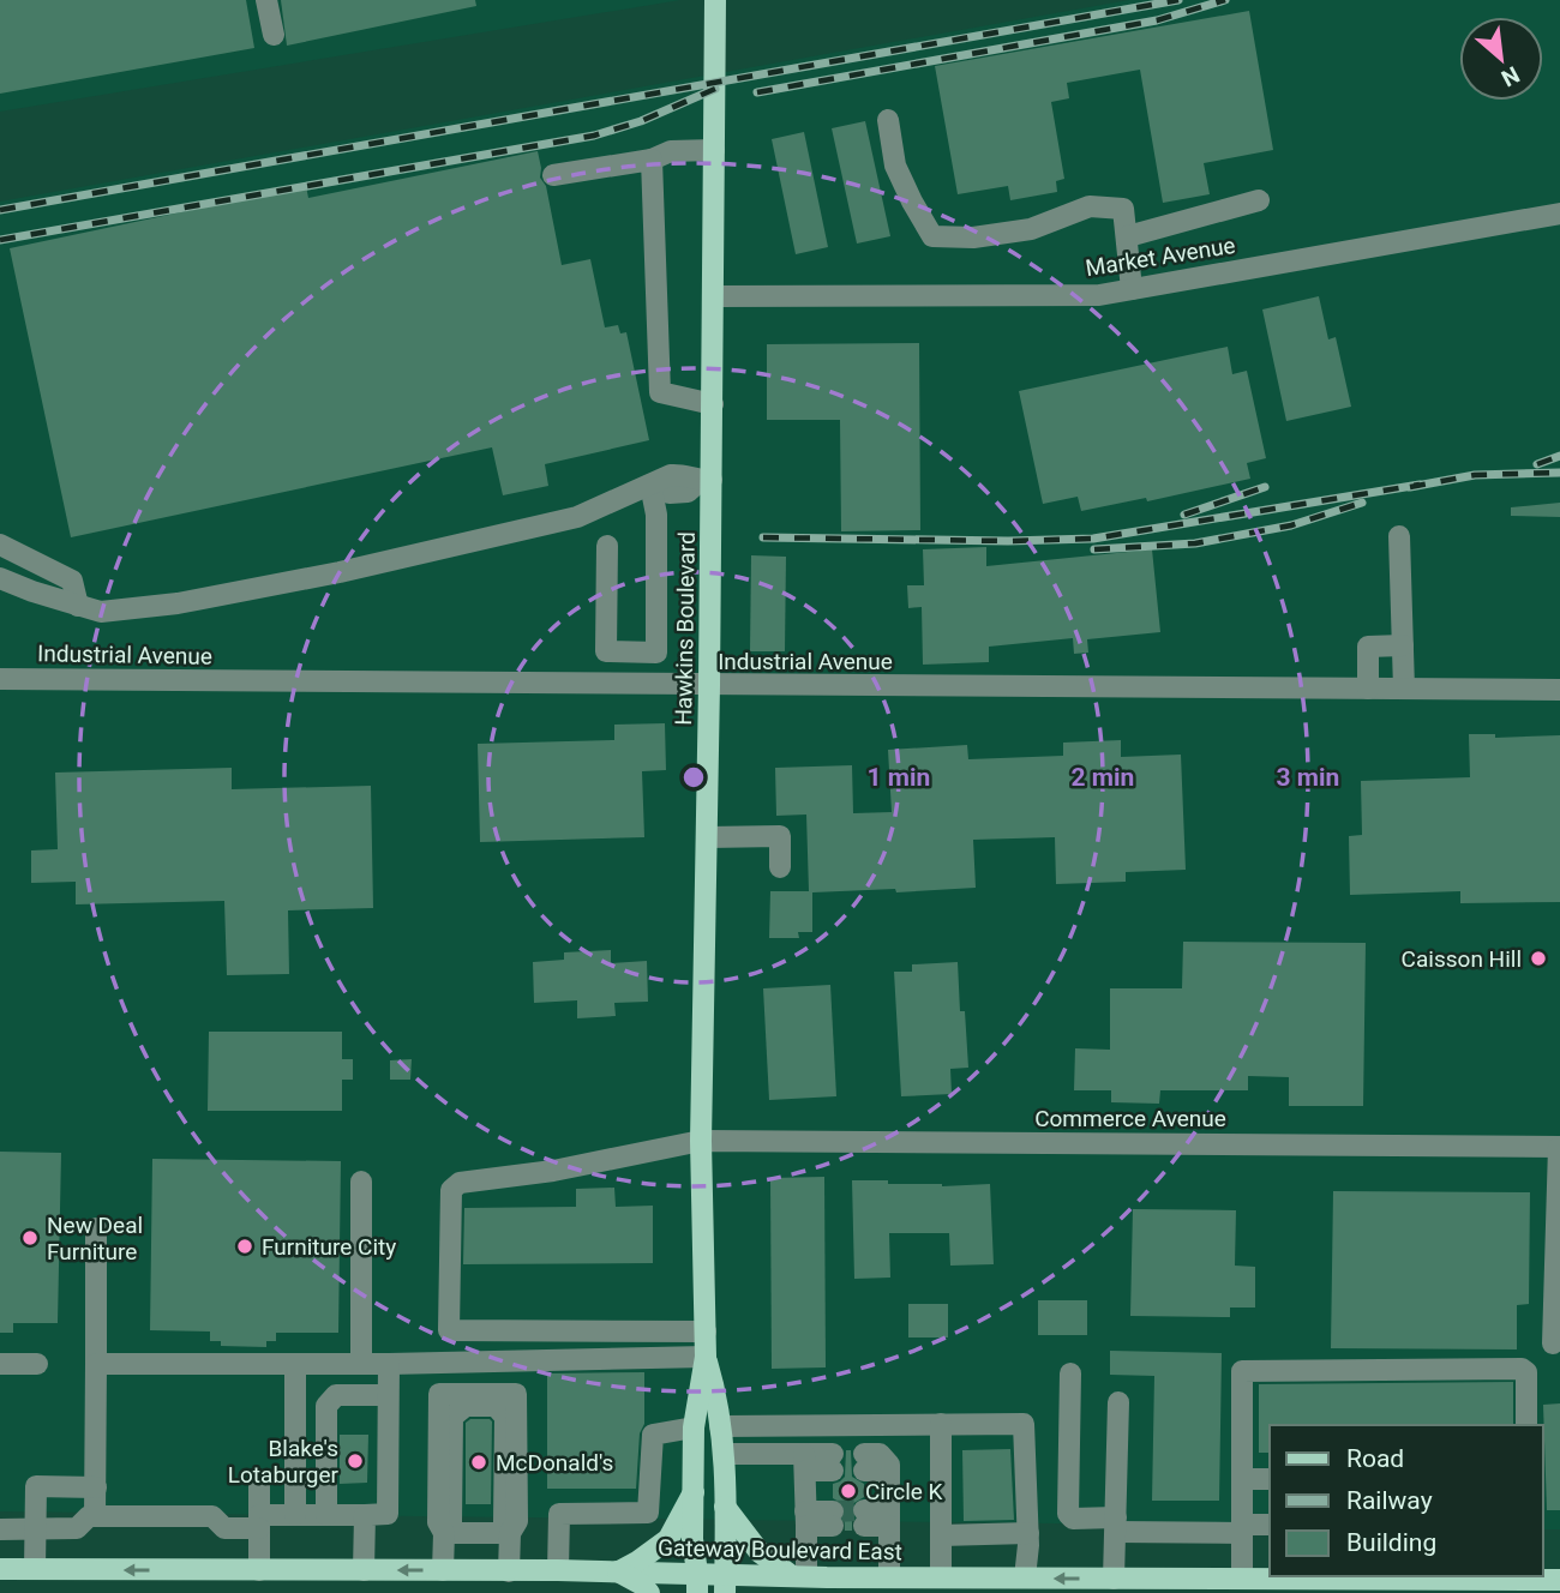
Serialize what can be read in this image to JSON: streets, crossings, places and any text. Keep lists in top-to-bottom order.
{
  "streets": {
    "main road": ["Hawkins Boulevard", "Gateway Boulevard East"],
    "street": ["Market Avenue", "Industrial Avenue", "Commerce Avenue"]
  },
  "crossings": [
    ["Market Avenue", "Hawkins Boulevard"],
    ["Hawkins Boulevard", "Industrial Avenue"],
    ["Hawkins Boulevard", "Commerce Avenue"],
    ["Hawkins Boulevard", "Gateway Boulevard East"]
  ],
  "places": [
    "Caisson Hill",
    "New Deal Furniture",
    "Furniture City",
    "Blake's Lotaburger",
    "McDonald's",
    "Circle K"
  ],
  "legend": ["Road", "Railway", "Building"],
  "north": "bottom right",
  "rings": ["1 min", "2 min", "3 min"]
}
